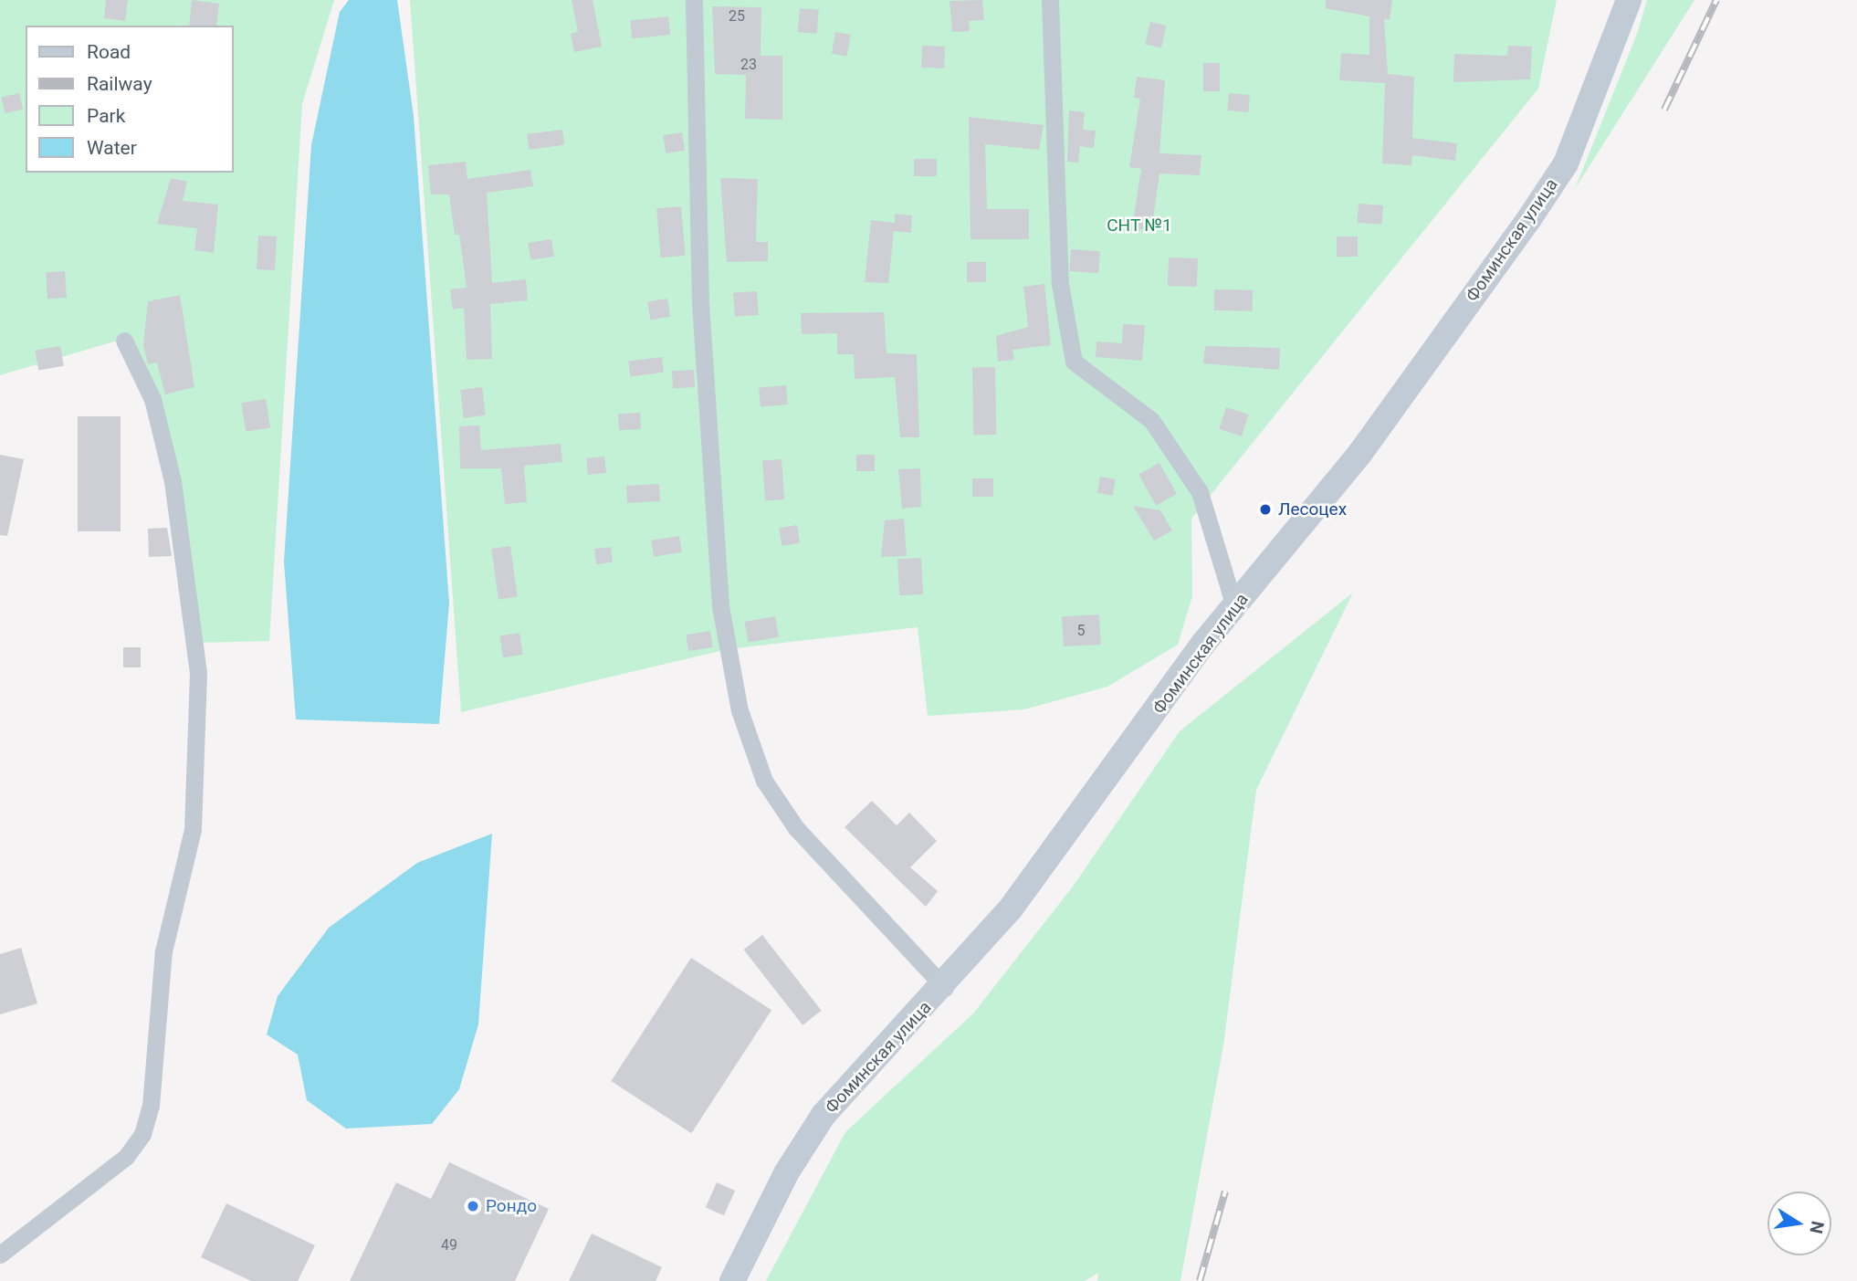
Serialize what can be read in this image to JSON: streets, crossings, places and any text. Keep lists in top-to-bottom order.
{
  "streets": {
    "street": ["Фоминская улица"]
  },
  "parks": ["СНТ №1"],
  "places": ["Лесоцех", "Рондо"],
  "house_numbers": [
    "25",
    "23",
    "5",
    "49"
  ],
  "legend": [
    "Road",
    "Railway",
    "Park",
    "Water"
  ],
  "north": "right"
}
